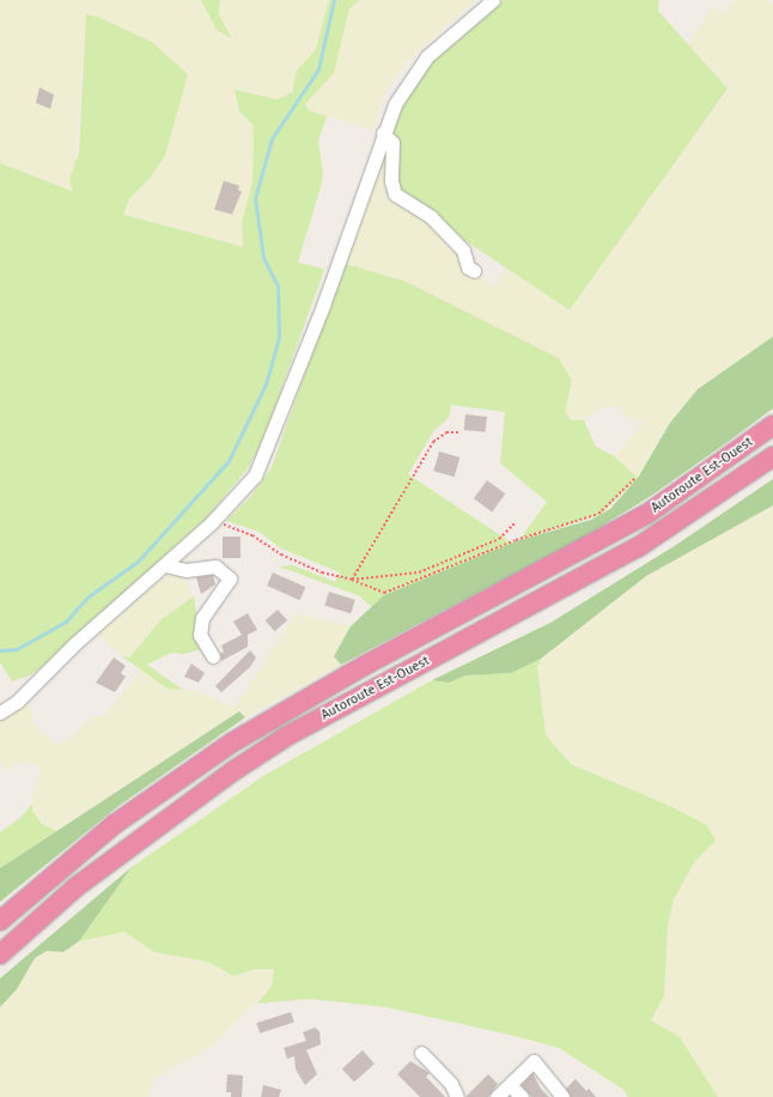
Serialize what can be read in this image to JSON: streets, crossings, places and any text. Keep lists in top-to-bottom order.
{
  "streets": {
    "highway": ["Autoroute Est-Ouest"]
  }
}
